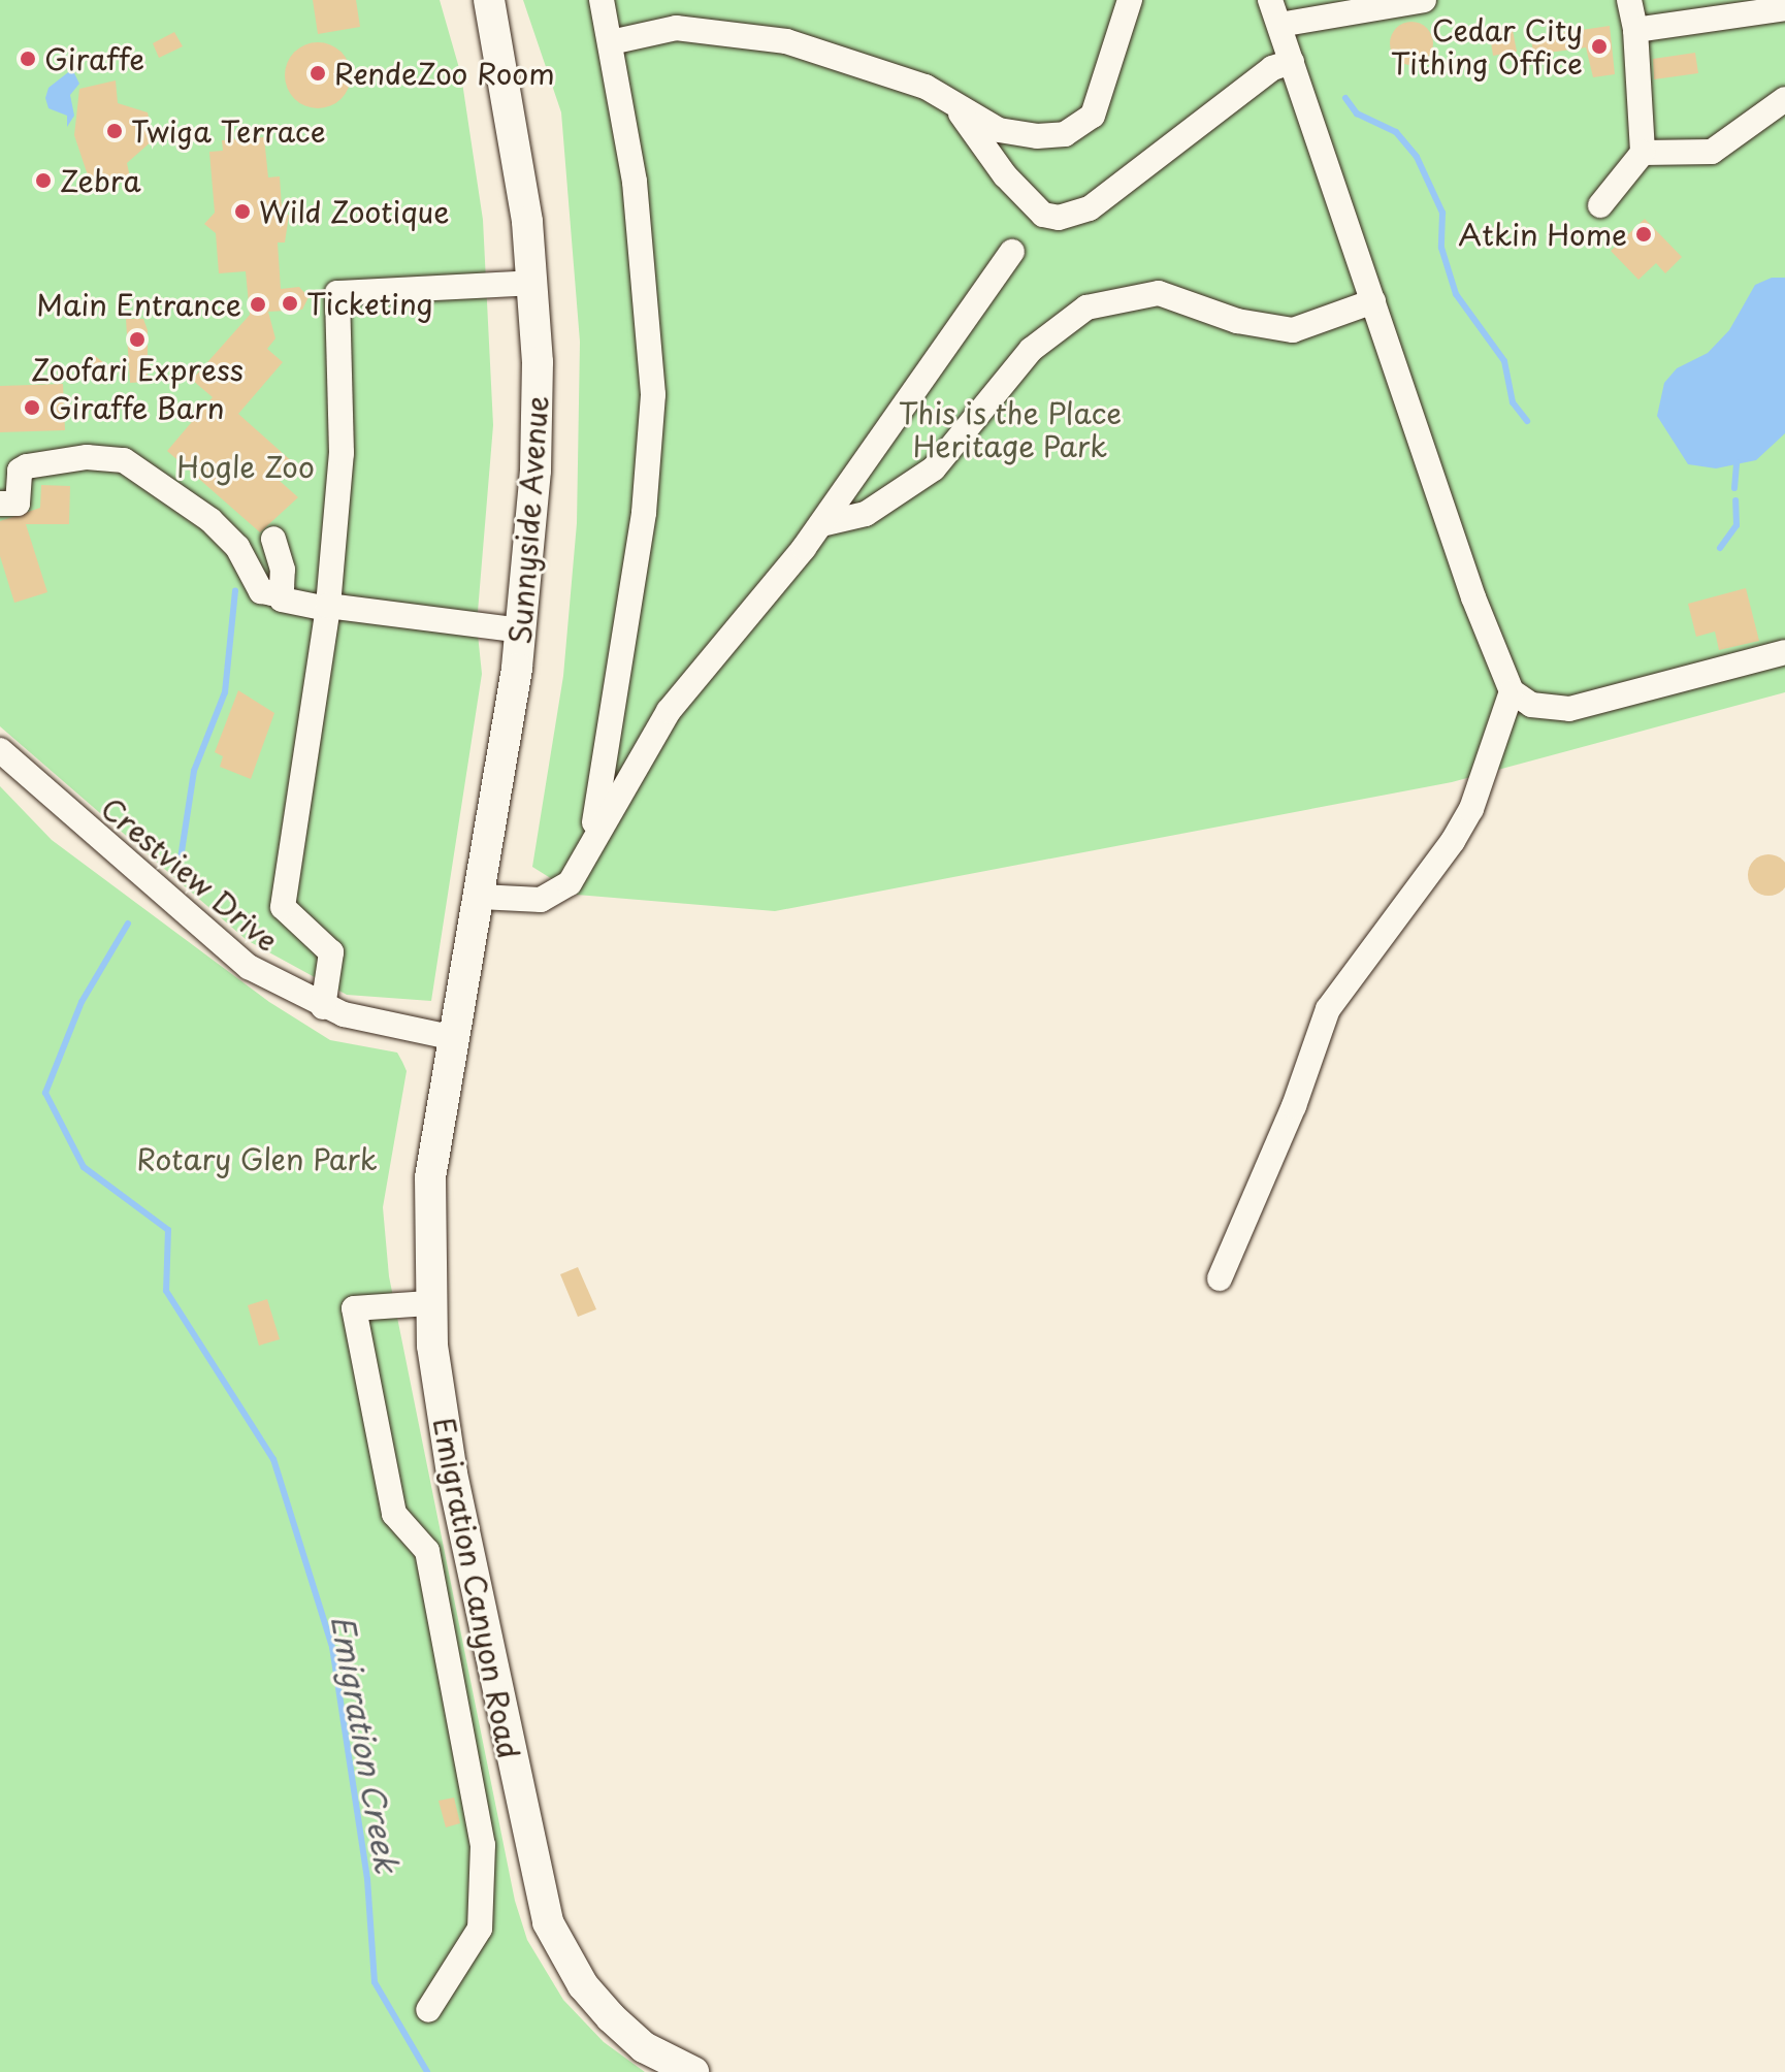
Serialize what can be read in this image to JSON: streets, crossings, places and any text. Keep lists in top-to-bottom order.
{
  "streets": {
    "main road": ["Sunnyside Avenue", "Emigration Canyon Road"],
    "street": ["Crestview Drive"]
  },
  "crossings": [
    ["Sunnyside Avenue", "Crestview Drive"],
    ["Sunnyside Avenue", "Emigration Canyon Road"],
    ["Crestview Drive", "Emigration Canyon Road"]
  ],
  "water": ["Emigration Creek"],
  "parks": ["This is the Place Heritage Park", "Hogle Zoo", "Rotary Glen Park"],
  "places": [
    "Cedar City Tithing Office",
    "Giraffe",
    "RendeZoo Room",
    "Twiga Terrace",
    "Zebra",
    "Wild Zootique",
    "Atkin Home",
    "Ticketing",
    "Main Entrance",
    "Zoofari Express",
    "Giraffe Barn"
  ]
}
